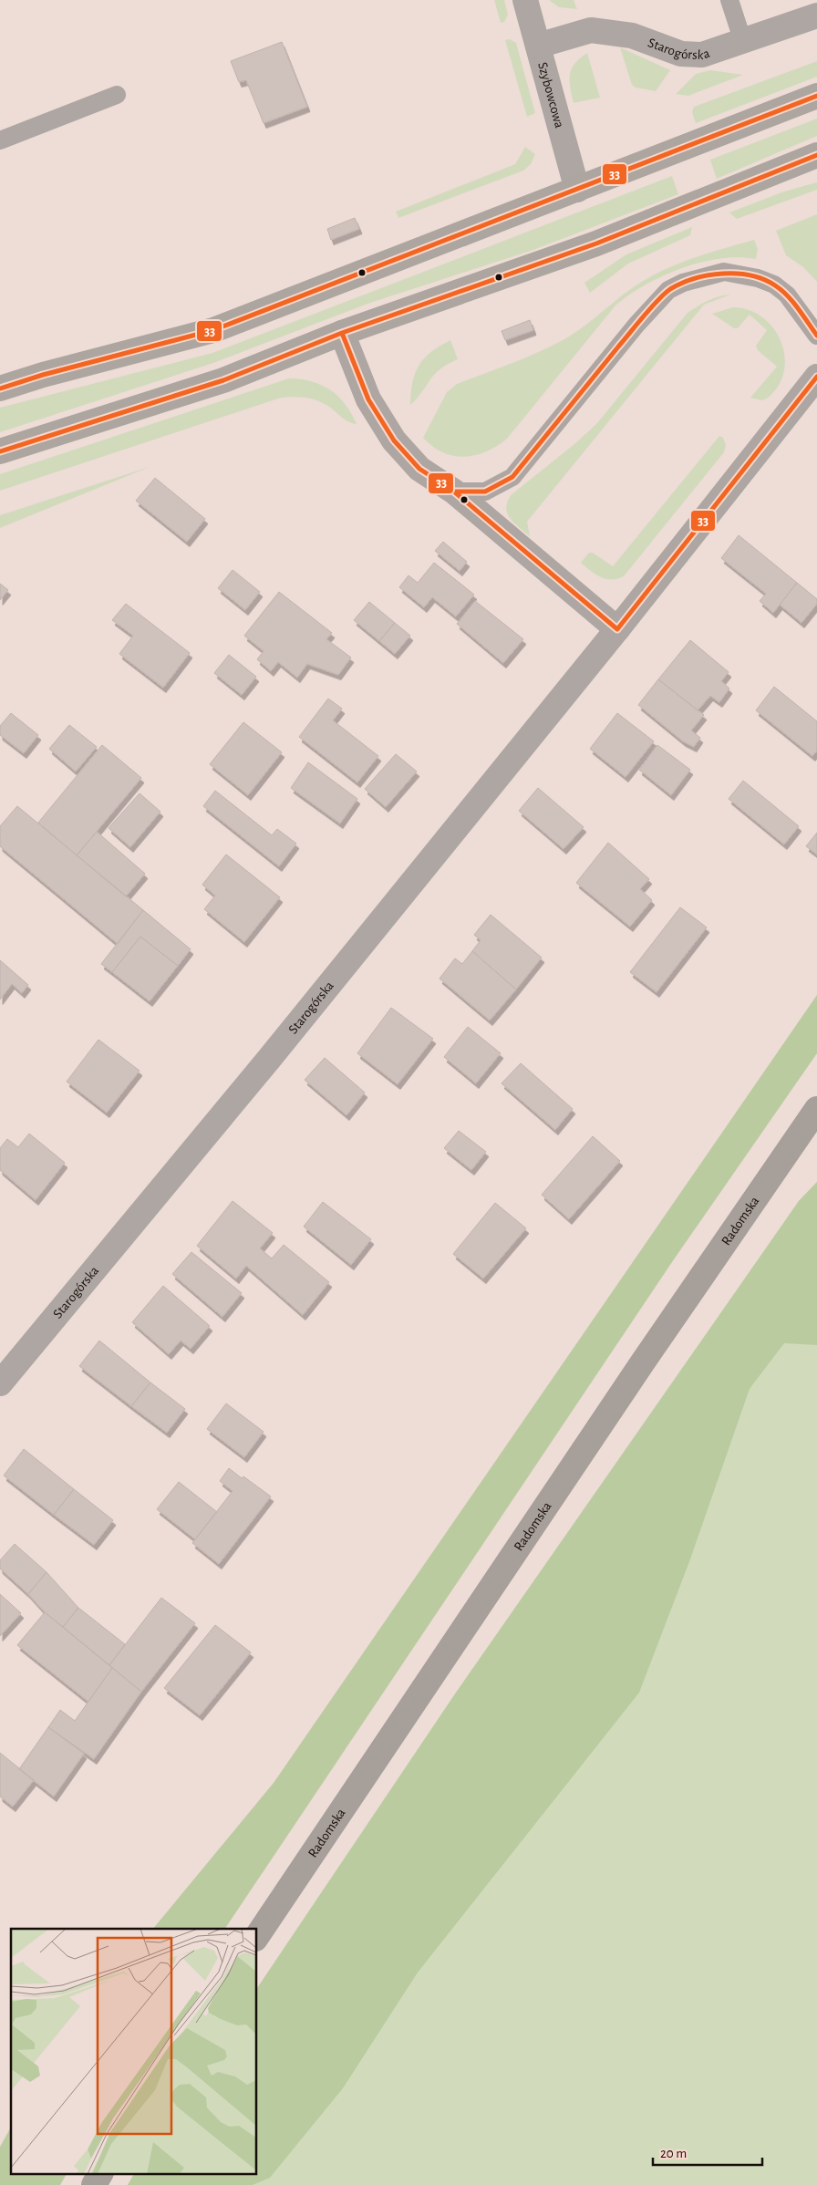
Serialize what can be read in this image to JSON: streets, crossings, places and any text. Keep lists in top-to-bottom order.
{
  "streets": {
    "main road": ["Radomska"],
    "street": ["Starogórska", "Szybowcowa"]
  },
  "crossings": [
    ["Starogórska", "Szybowcowa"]
  ],
  "lines": ["transit line 33"],
  "scale_bar": "20 m"
}
